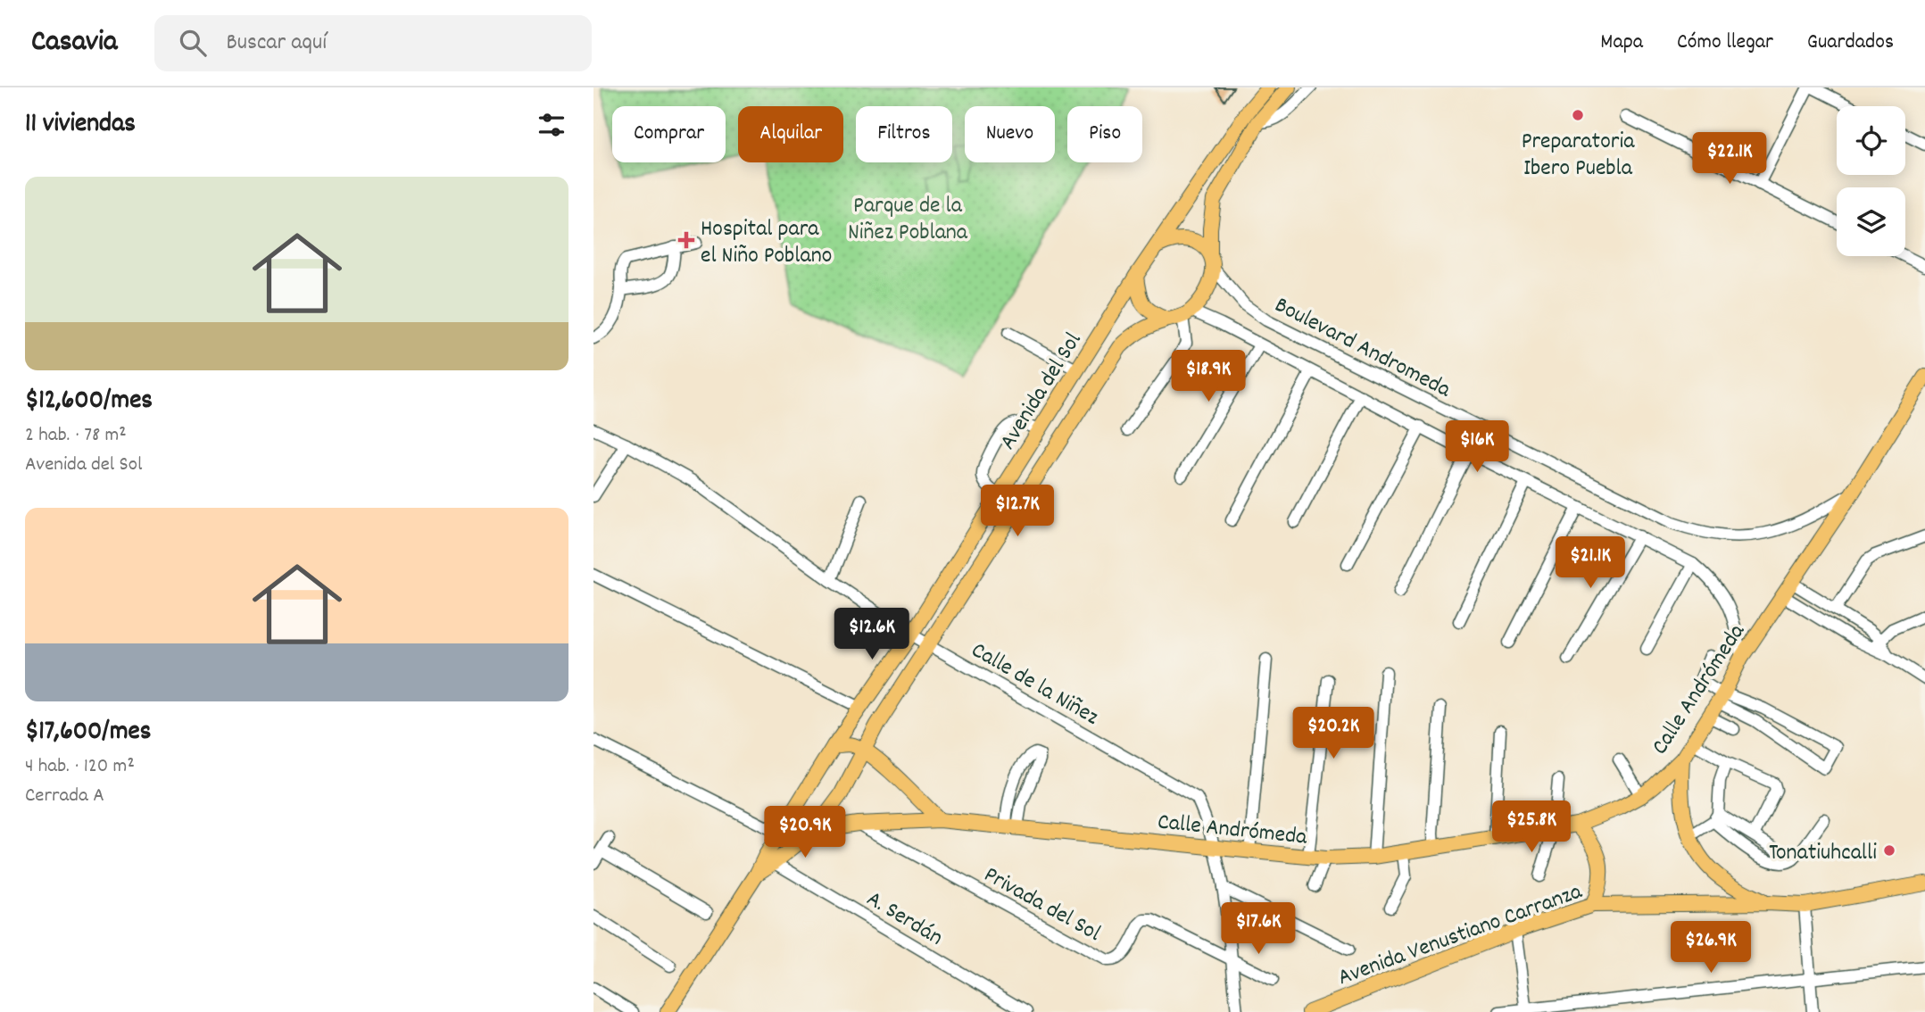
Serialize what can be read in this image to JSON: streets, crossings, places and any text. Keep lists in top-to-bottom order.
{
  "streets": {
    "main road": ["Avenida del Sol", "Calle Andrómeda", "Avenida Venustiano Carranza"],
    "street": [
      "Boulevard Andromeda",
      "Calle de la Niñez",
      "Privada del Sol",
      "A. Serdán"
    ]
  },
  "crossings": [
    ["Boulevard Andromeda", "Avenida del Sol"],
    ["Boulevard Andromeda", "Calle Andrómeda"],
    ["Avenida del Sol", "Calle de la Niñez"],
    ["Avenida del Sol", "Calle Andrómeda"],
    ["Avenida del Sol", "A. Serdán"],
    ["Calle de la Niñez", "Calle Andrómeda"],
    ["Calle de la Niñez", "Privada del Sol"],
    ["Calle Andrómeda", "Privada del Sol"]
  ],
  "parks": ["Parque de la Niñez Poblana"],
  "places": {
    "other": ["Preparatoria Ibero Puebla", "Tonatiuhcalli"],
    "health": ["Hospital para el Niño Poblano"]
  },
  "page": {
    "header": "Casavia",
    "search": "Buscar aquí",
    "nav": ["Mapa", "Cómo llegar", "Guardados"],
    "heading": "11 viviendas",
    "chip": [
      "Comprar",
      "Alquilar",
      "Filtros",
      "Nuevo",
      "Piso"
    ],
    "price": [
      "$22.1K",
      "$18.9K",
      "$16K",
      "$12.7K",
      "$21.1K",
      "$12.6K",
      "$20.2K",
      "$25.8K",
      "$20.9K",
      "$17.6K",
      "$26.9K"
    ],
    "list": [
      {
        "name": "$12,600/mes",
        "note": "2 hab. · 78 m² · Avenida del Sol"
      },
      {
        "name": "$17,600/mes",
        "note": "4 hab. · 120 m² · Cerrada A"
      }
    ]
  }
}
